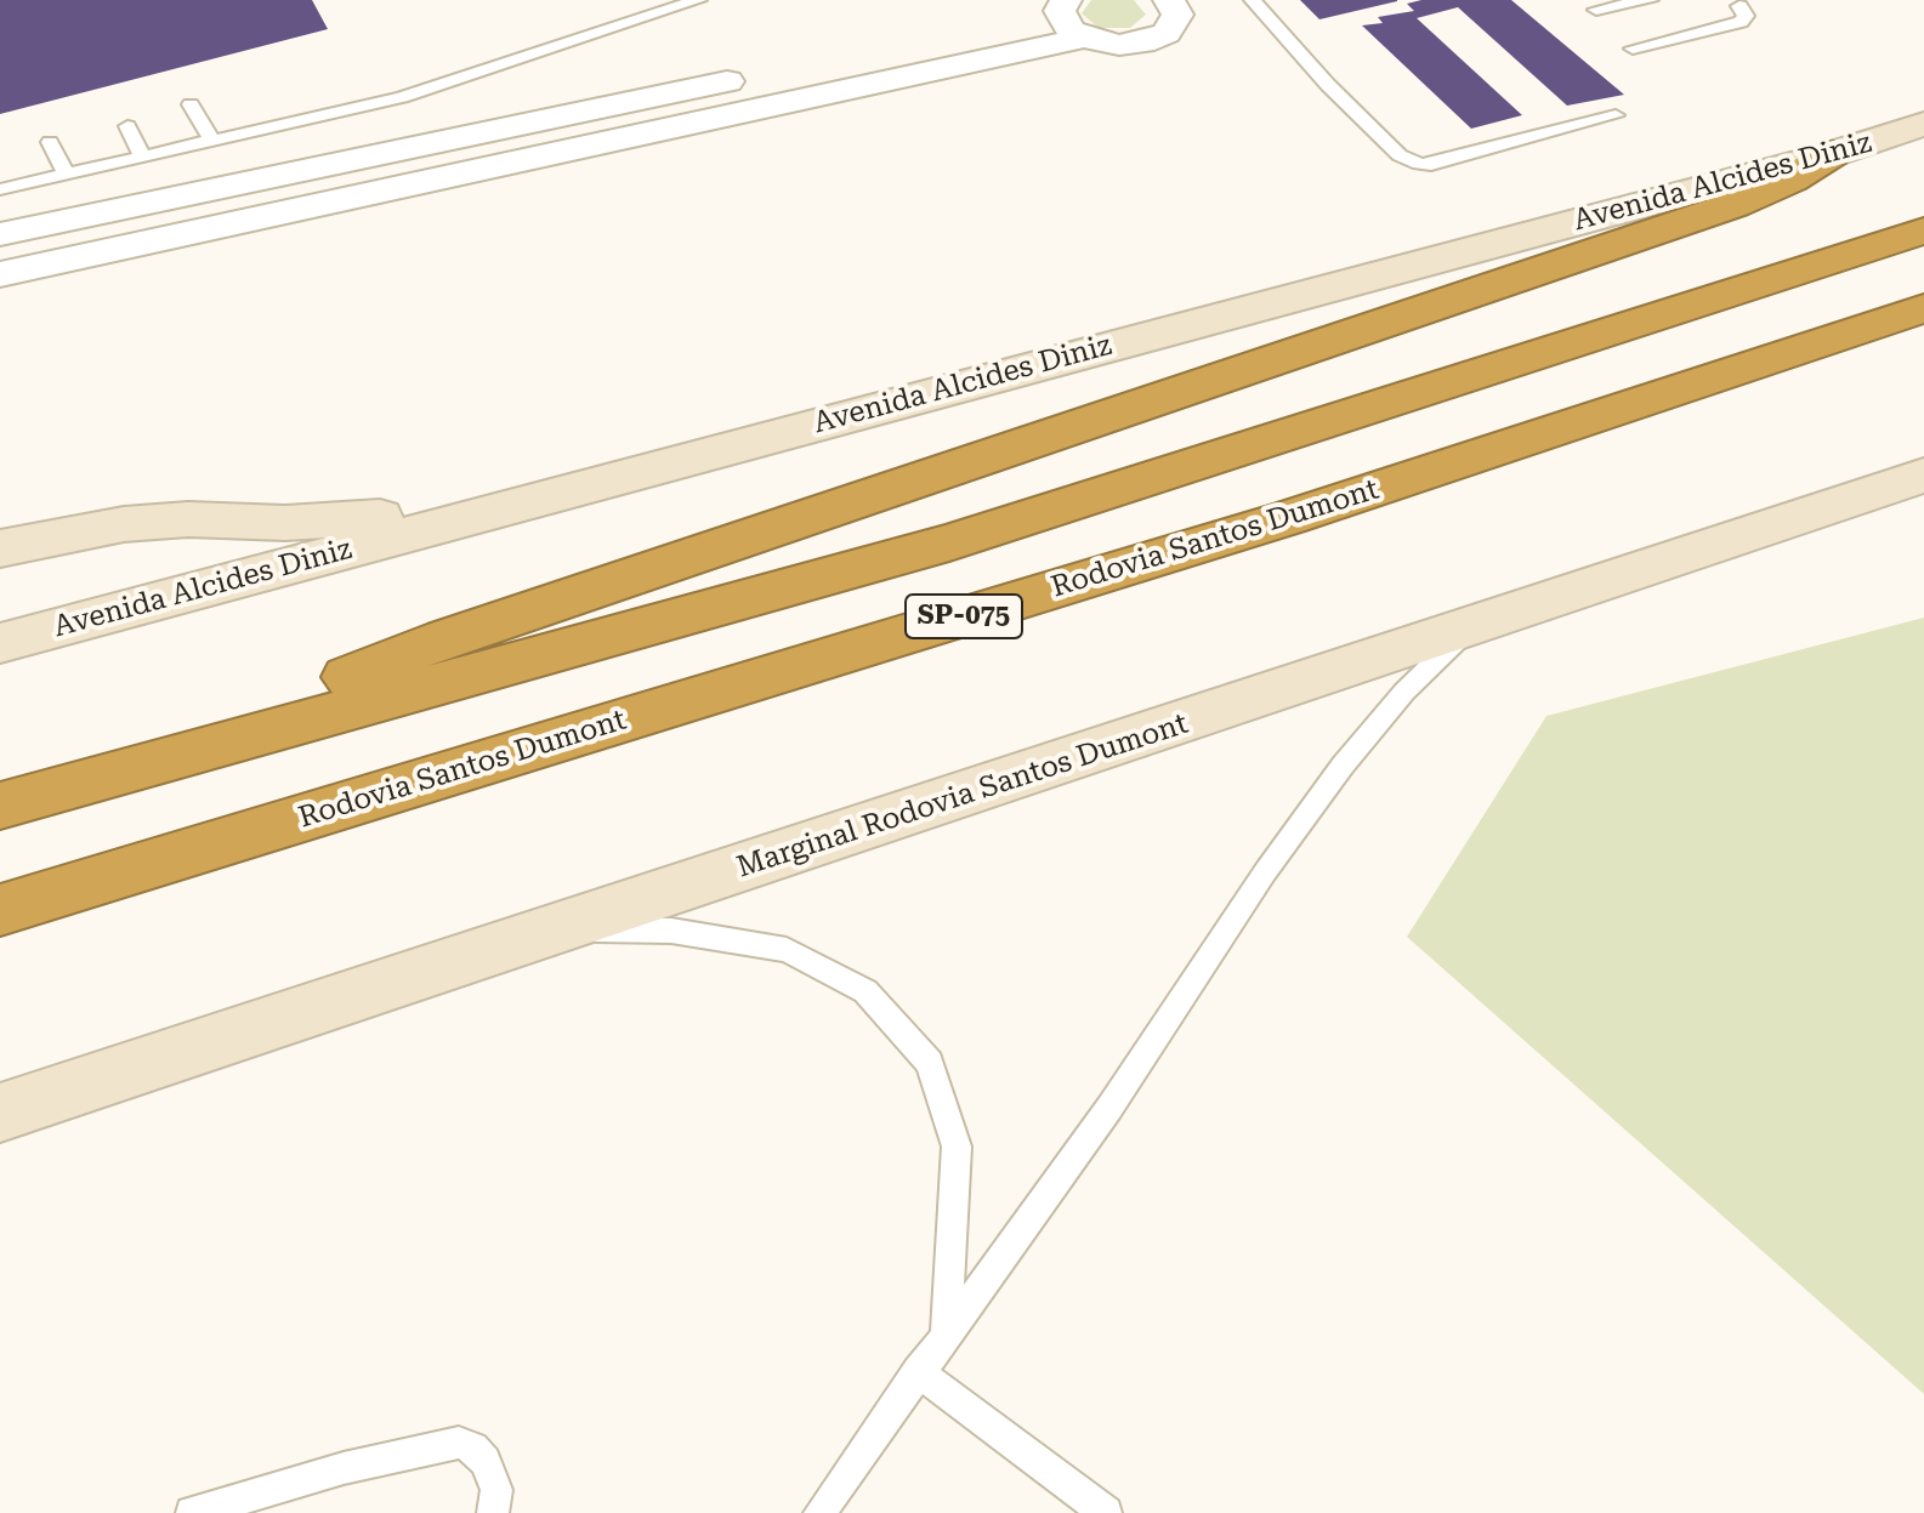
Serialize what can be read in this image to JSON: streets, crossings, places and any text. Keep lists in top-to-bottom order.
{
  "streets": {
    "highway": ["Rodovia Santos Dumont", "SP-075"],
    "main road": ["Avenida Alcides Diniz", "Marginal Rodovia Santos Dumont"]
  }
}
